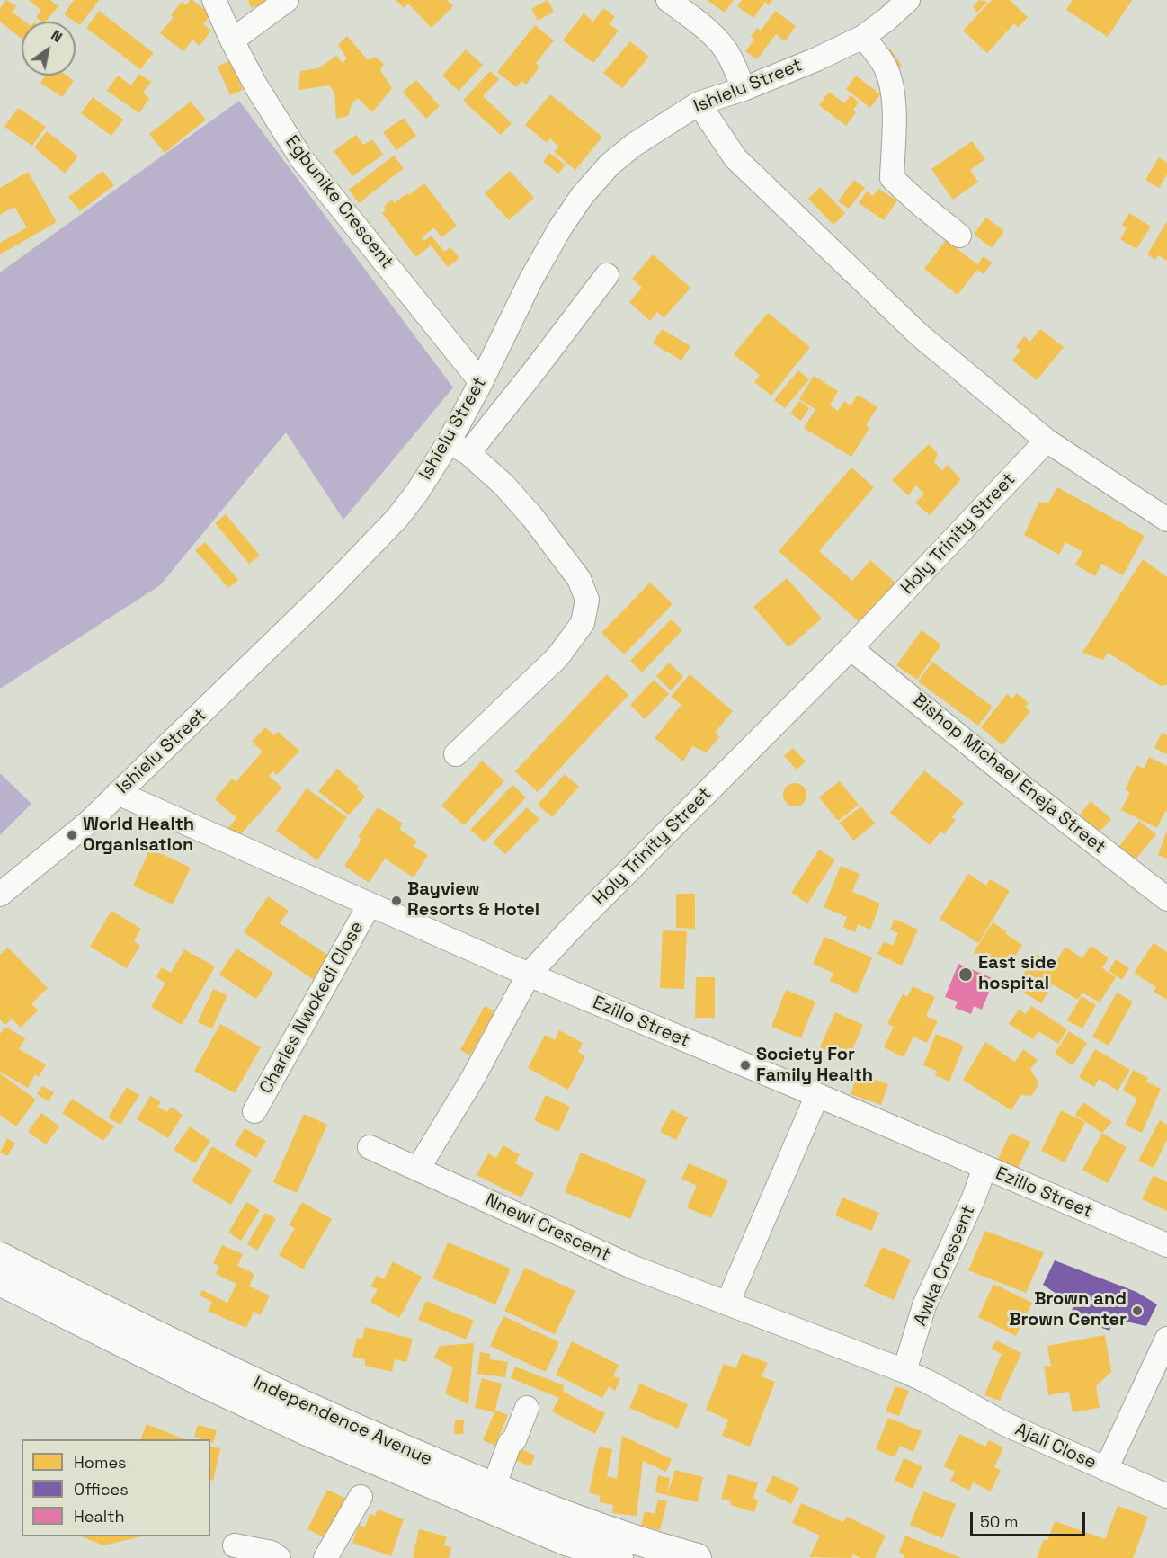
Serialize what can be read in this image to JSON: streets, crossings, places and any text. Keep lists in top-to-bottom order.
{
  "streets": {
    "main road": ["Independence Avenue"],
    "street": [
      "Ishielu Street",
      "Egbunike Crescent",
      "Holy Trinity Street",
      "Bishop Michael Eneja Street",
      "Charles Nwokedi Close",
      "Ezillo Street",
      "Nnewi Crescent",
      "Awka Crescent",
      "Ajali Close"
    ]
  },
  "crossings": [
    ["Ishielu Street", "Egbunike Crescent"],
    ["Ishielu Street", "Ezillo Street"],
    ["Holy Trinity Street", "Bishop Michael Eneja Street"],
    ["Holy Trinity Street", "Ezillo Street"],
    ["Holy Trinity Street", "Nnewi Crescent"],
    ["Charles Nwokedi Close", "Ezillo Street"],
    ["Ezillo Street", "Awka Crescent"],
    ["Nnewi Crescent", "Awka Crescent"],
    ["Nnewi Crescent", "Ajali Close"],
    ["Awka Crescent", "Ajali Close"]
  ],
  "places": [
    "World Health Organisation",
    "Bayview Resorts & Hotel",
    "East side hospital",
    "Society For Family Health",
    "Brown and Brown Center"
  ],
  "legend": ["Homes", "Offices", "Health"],
  "scale_bar": "50 m",
  "north": "top right"
}
